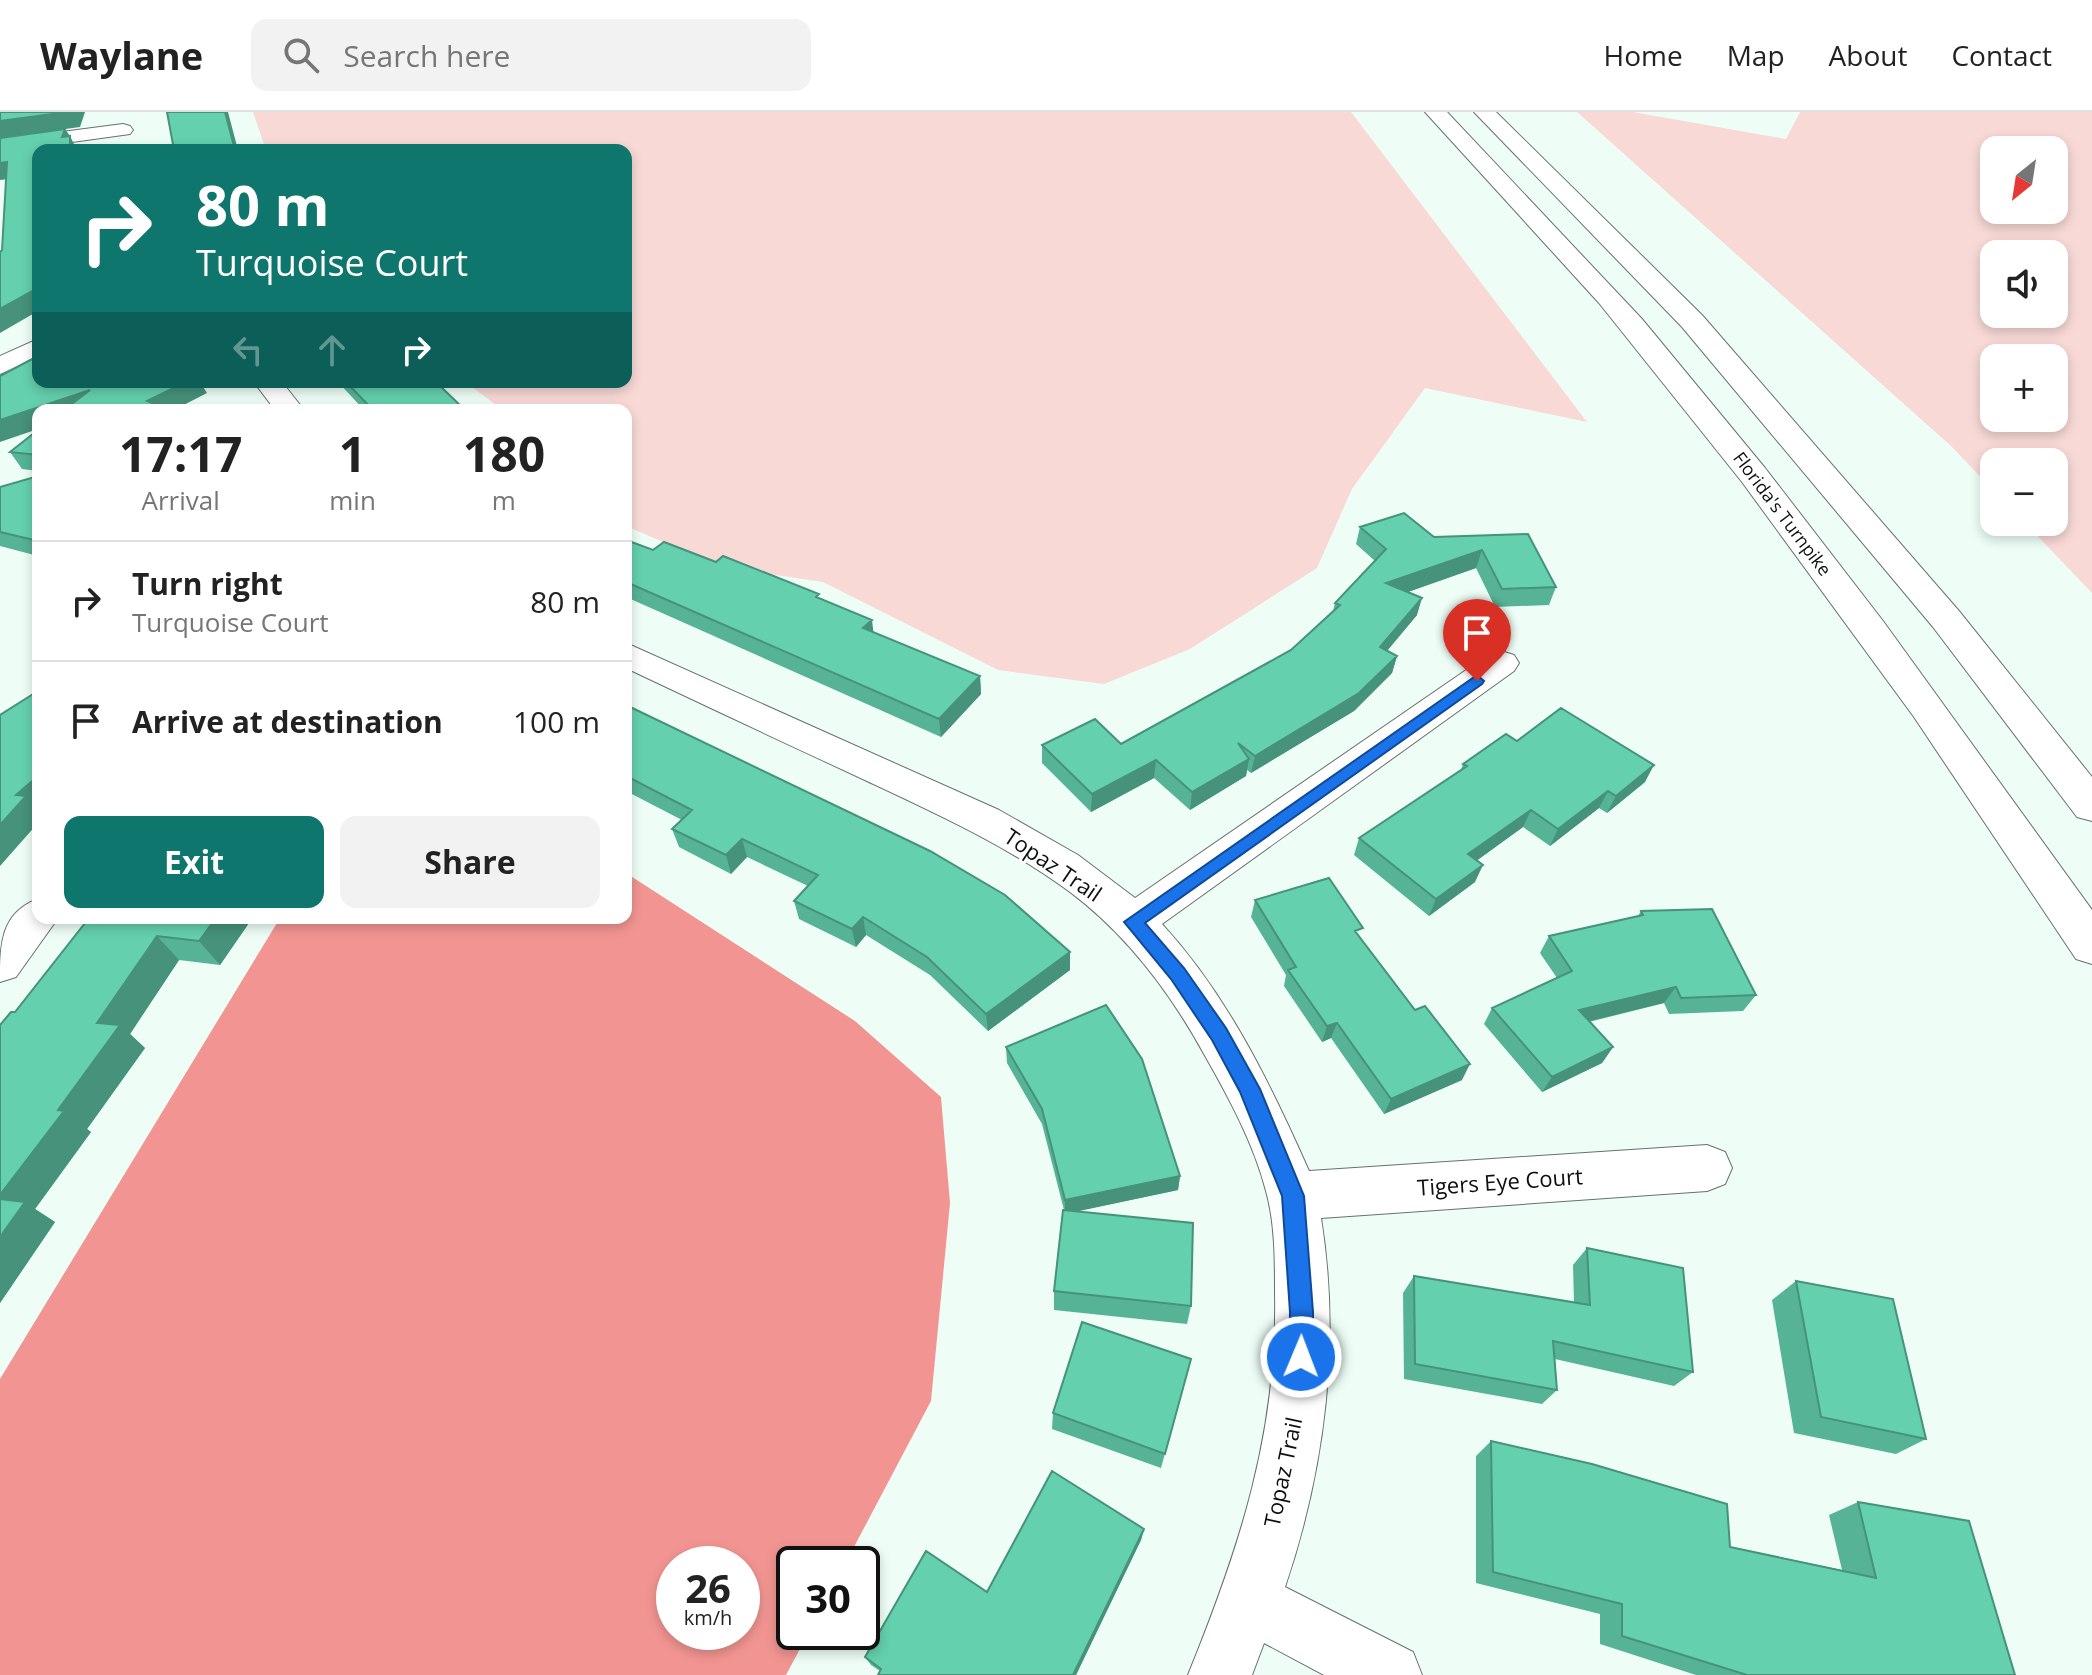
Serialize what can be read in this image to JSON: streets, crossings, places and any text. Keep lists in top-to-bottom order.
{
  "streets": {
    "highway": ["Florida's Turnpike"],
    "street": ["Topaz Trail", "Tigers Eye Court"]
  },
  "crossings": [
    ["Topaz Trail", "Tigers Eye Court"]
  ],
  "north": "bottom left",
  "page": {
    "header": "Waylane",
    "search": "Search here",
    "nav": [
      "Home",
      "Map",
      "About",
      "Contact"
    ],
    "map_buttons": ["+", "−"],
    "turn": ["80 m", "Turquoise Court"],
    "eta": [
      "17:17",
      "Arrival",
      "1",
      "min",
      "180",
      "m"
    ],
    "list": [
      {
        "name": "Turn right",
        "note": "Turquoise Court",
        "value": "80 m"
      },
      {
        "name": "Arrive at destination",
        "value": "100 m"
      }
    ],
    "buttons": ["Exit", "Share"],
    "speed": "26 km/h",
    "limit": "30"
  }
}
